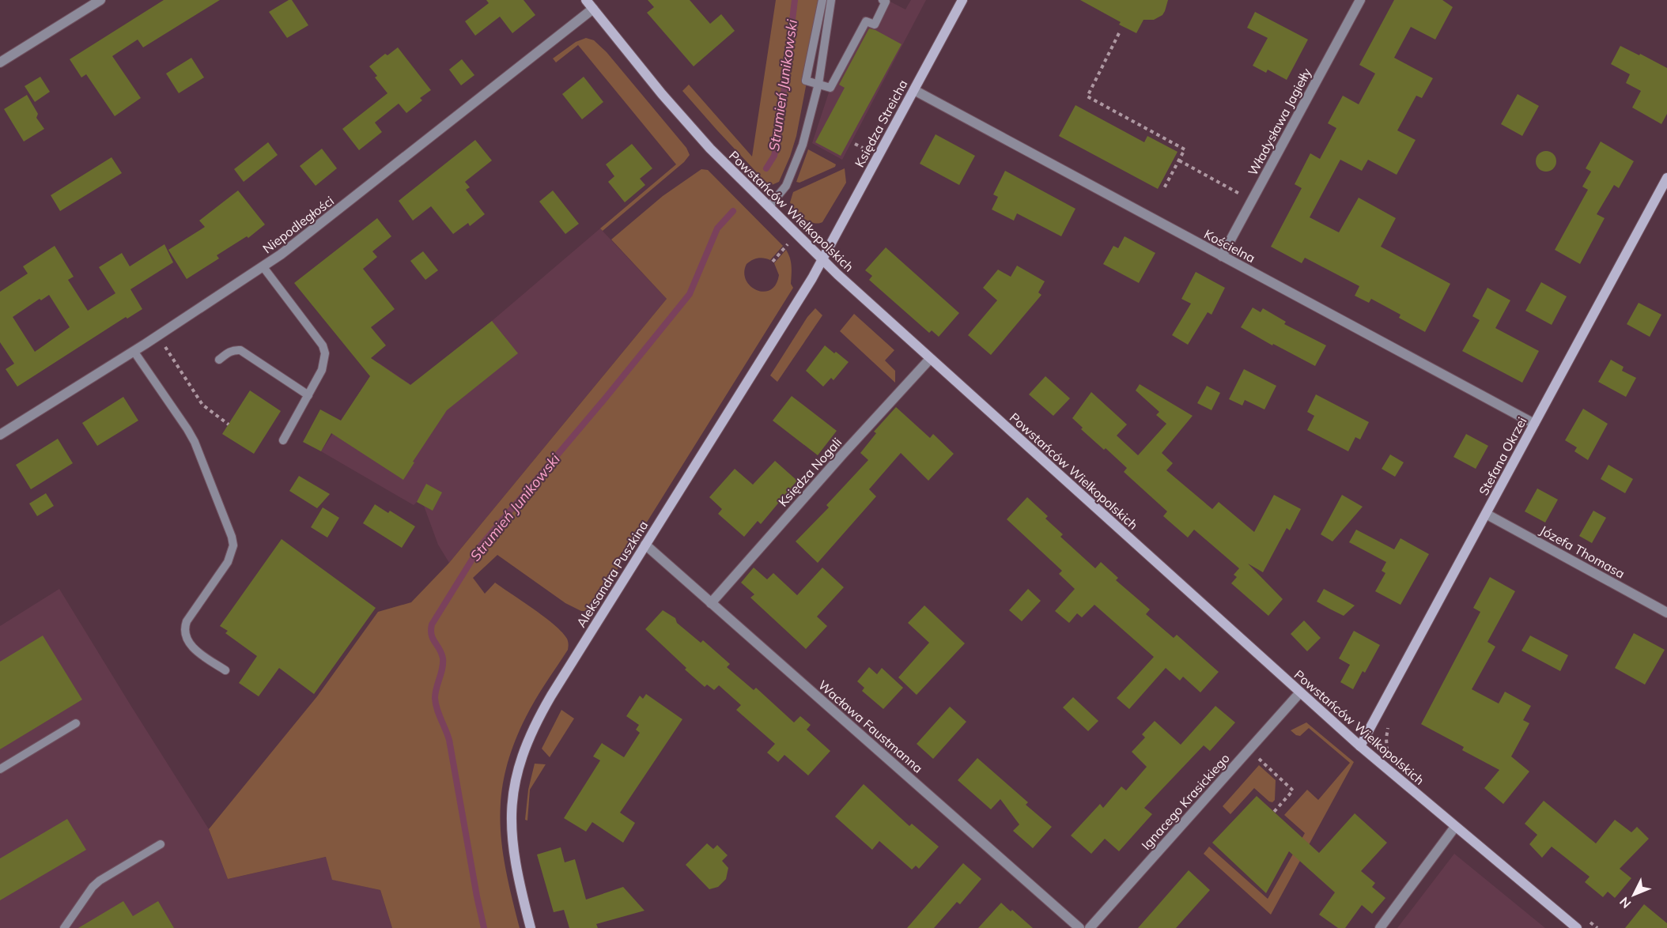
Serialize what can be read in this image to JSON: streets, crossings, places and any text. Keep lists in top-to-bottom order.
{
  "streets": {
    "street": [
      "Władysława Jagiełły",
      "Księdza Streicha",
      "Powstańców Wielkopolskich",
      "Niepodległości",
      "Kościelna",
      "Stefana Okrzei",
      "Księdza Nogali",
      "Józefa Thomasa",
      "Aleksandra Puszkina",
      "Wacława Faustmanna",
      "Ignacego Krasickiego"
    ]
  },
  "crossings": [
    ["Władysława Jagiełły", "Kościelna"],
    ["Księdza Streicha", "Powstańców Wielkopolskich"],
    ["Księdza Streicha", "Kościelna"],
    ["Księdza Streicha", "Aleksandra Puszkina"],
    ["Powstańców Wielkopolskich", "Niepodległości"],
    ["Powstańców Wielkopolskich", "Stefana Okrzei"],
    ["Powstańców Wielkopolskich", "Księdza Nogali"],
    ["Powstańców Wielkopolskich", "Aleksandra Puszkina"],
    ["Powstańców Wielkopolskich", "Ignacego Krasickiego"],
    ["Kościelna", "Stefana Okrzei"],
    ["Stefana Okrzei", "Józefa Thomasa"],
    ["Księdza Nogali", "Wacława Faustmanna"],
    ["Aleksandra Puszkina", "Wacława Faustmanna"]
  ],
  "water": ["Strumień Junikowski"],
  "north": "bottom left"
}
